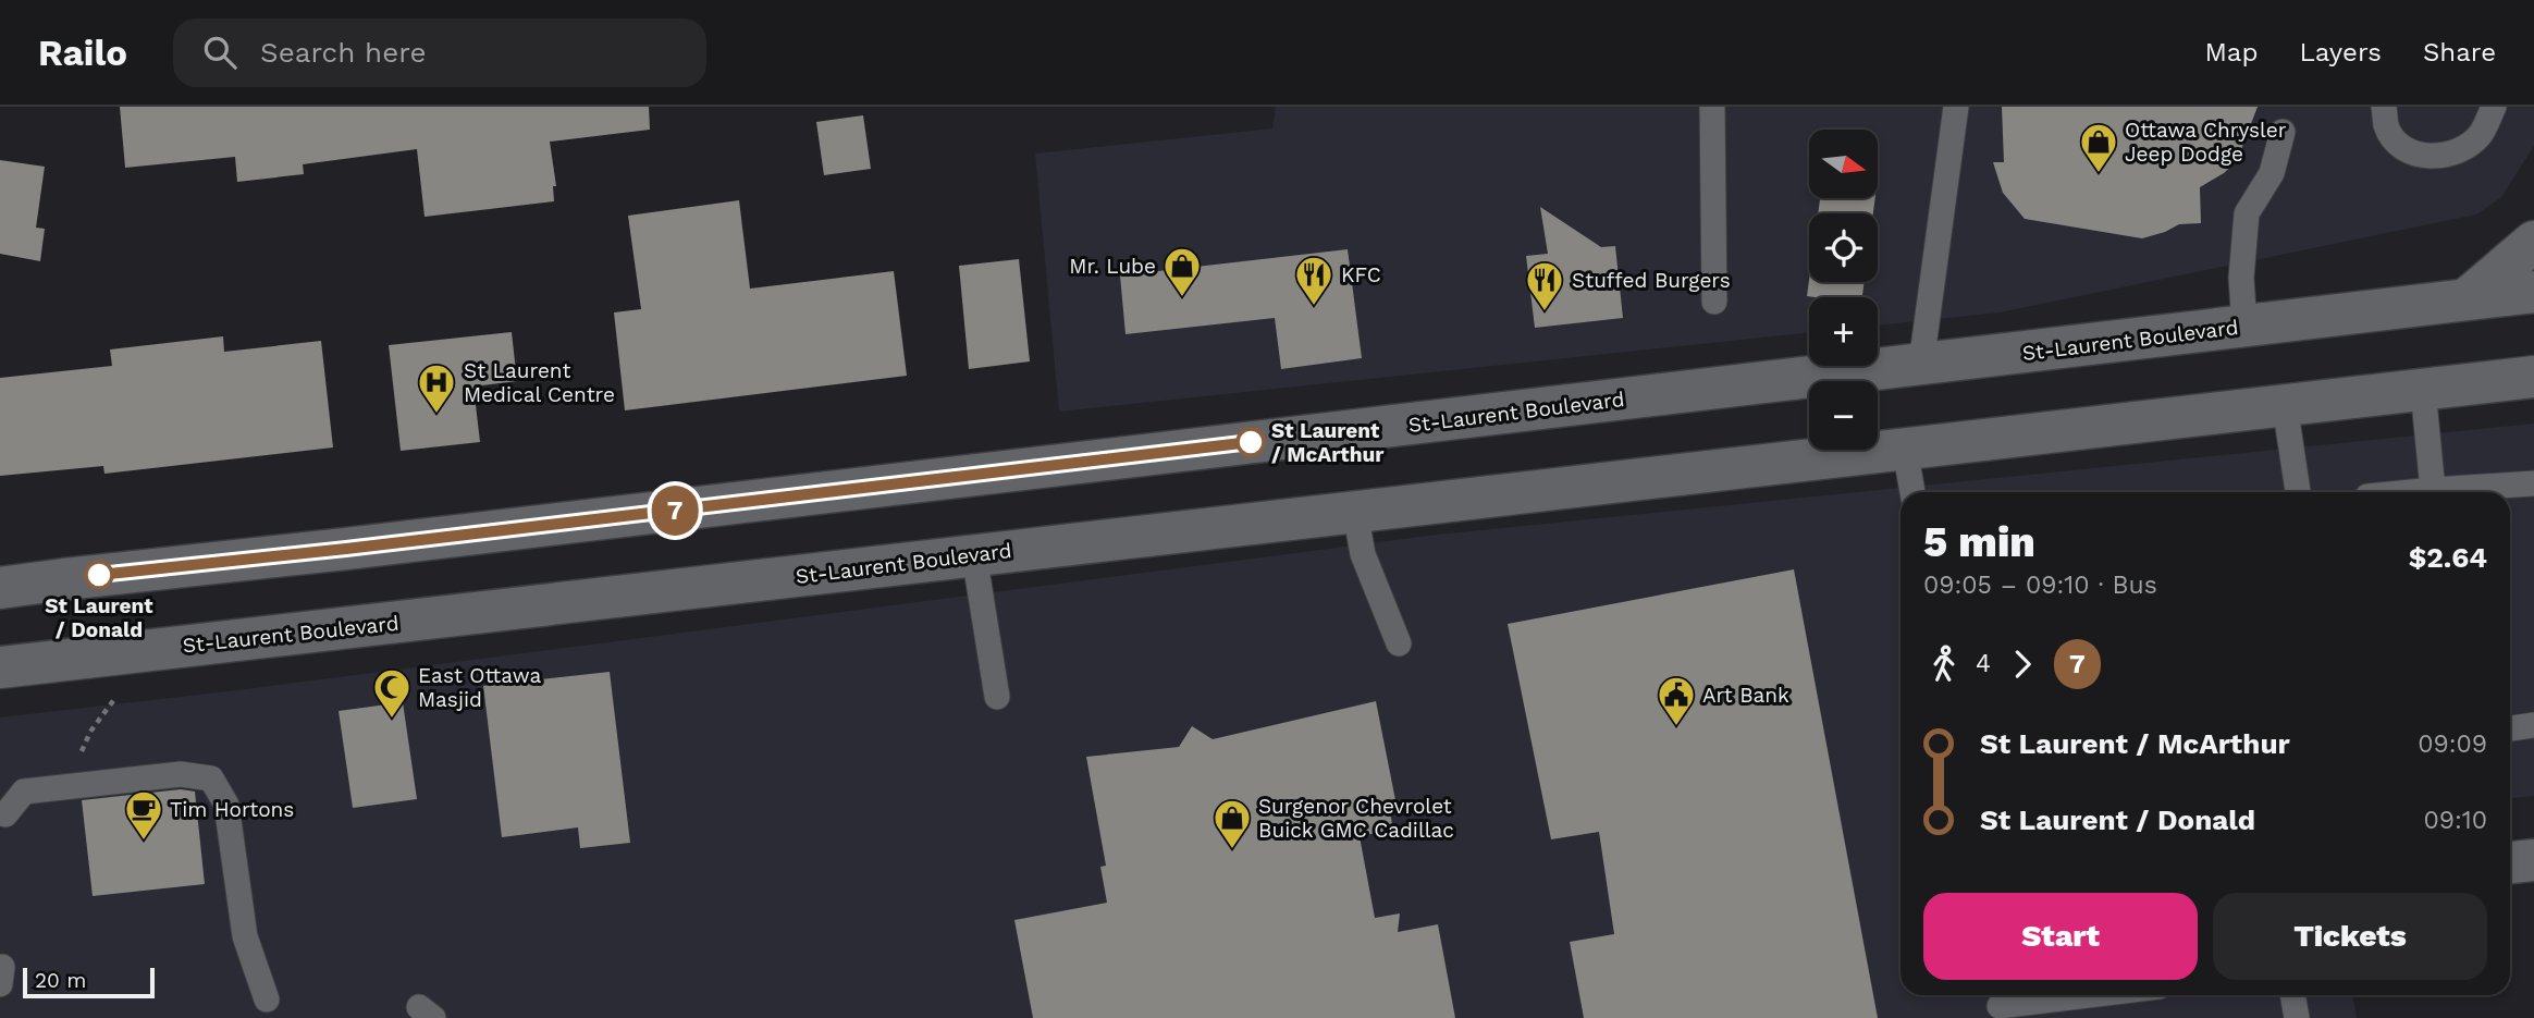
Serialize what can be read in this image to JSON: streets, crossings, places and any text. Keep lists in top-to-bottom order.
{
  "streets": {
    "main road": ["St-Laurent Boulevard"]
  },
  "places": {
    "shop": ["Ottawa Chrysler Jeep Dodge", "Mr. Lube", "Surgenor Chevrolet Buick GMC Cadillac"],
    "restaurant": ["KFC", "Stuffed Burgers"],
    "hospital": ["St Laurent Medical Centre"],
    "other": ["St Laurent / McArthur", "St Laurent / Donald"],
    "mosque": ["East Ottawa Masjid"],
    "public building": ["Art Bank"],
    "cafe": ["Tim Hortons"]
  },
  "lines": ["bus line 7"],
  "scale_bar": "20 m",
  "north": "right",
  "page": {
    "header": "Railo",
    "search": "Search here",
    "nav": ["Map", "Layers", "Share"],
    "on_map": "7",
    "map_buttons": ["+", "−"],
    "heading": ["5 min", "09:05 – 09:10 · Bus", "$2.64"],
    "legs": ["4", "7"],
    "list": [
      {
        "name": "St Laurent / McArthur",
        "value": "09:09"
      },
      {
        "name": "St Laurent / Donald",
        "value": "09:10"
      }
    ],
    "buttons": ["Start", "Tickets"],
    "scale": "20 m"
  }
}
